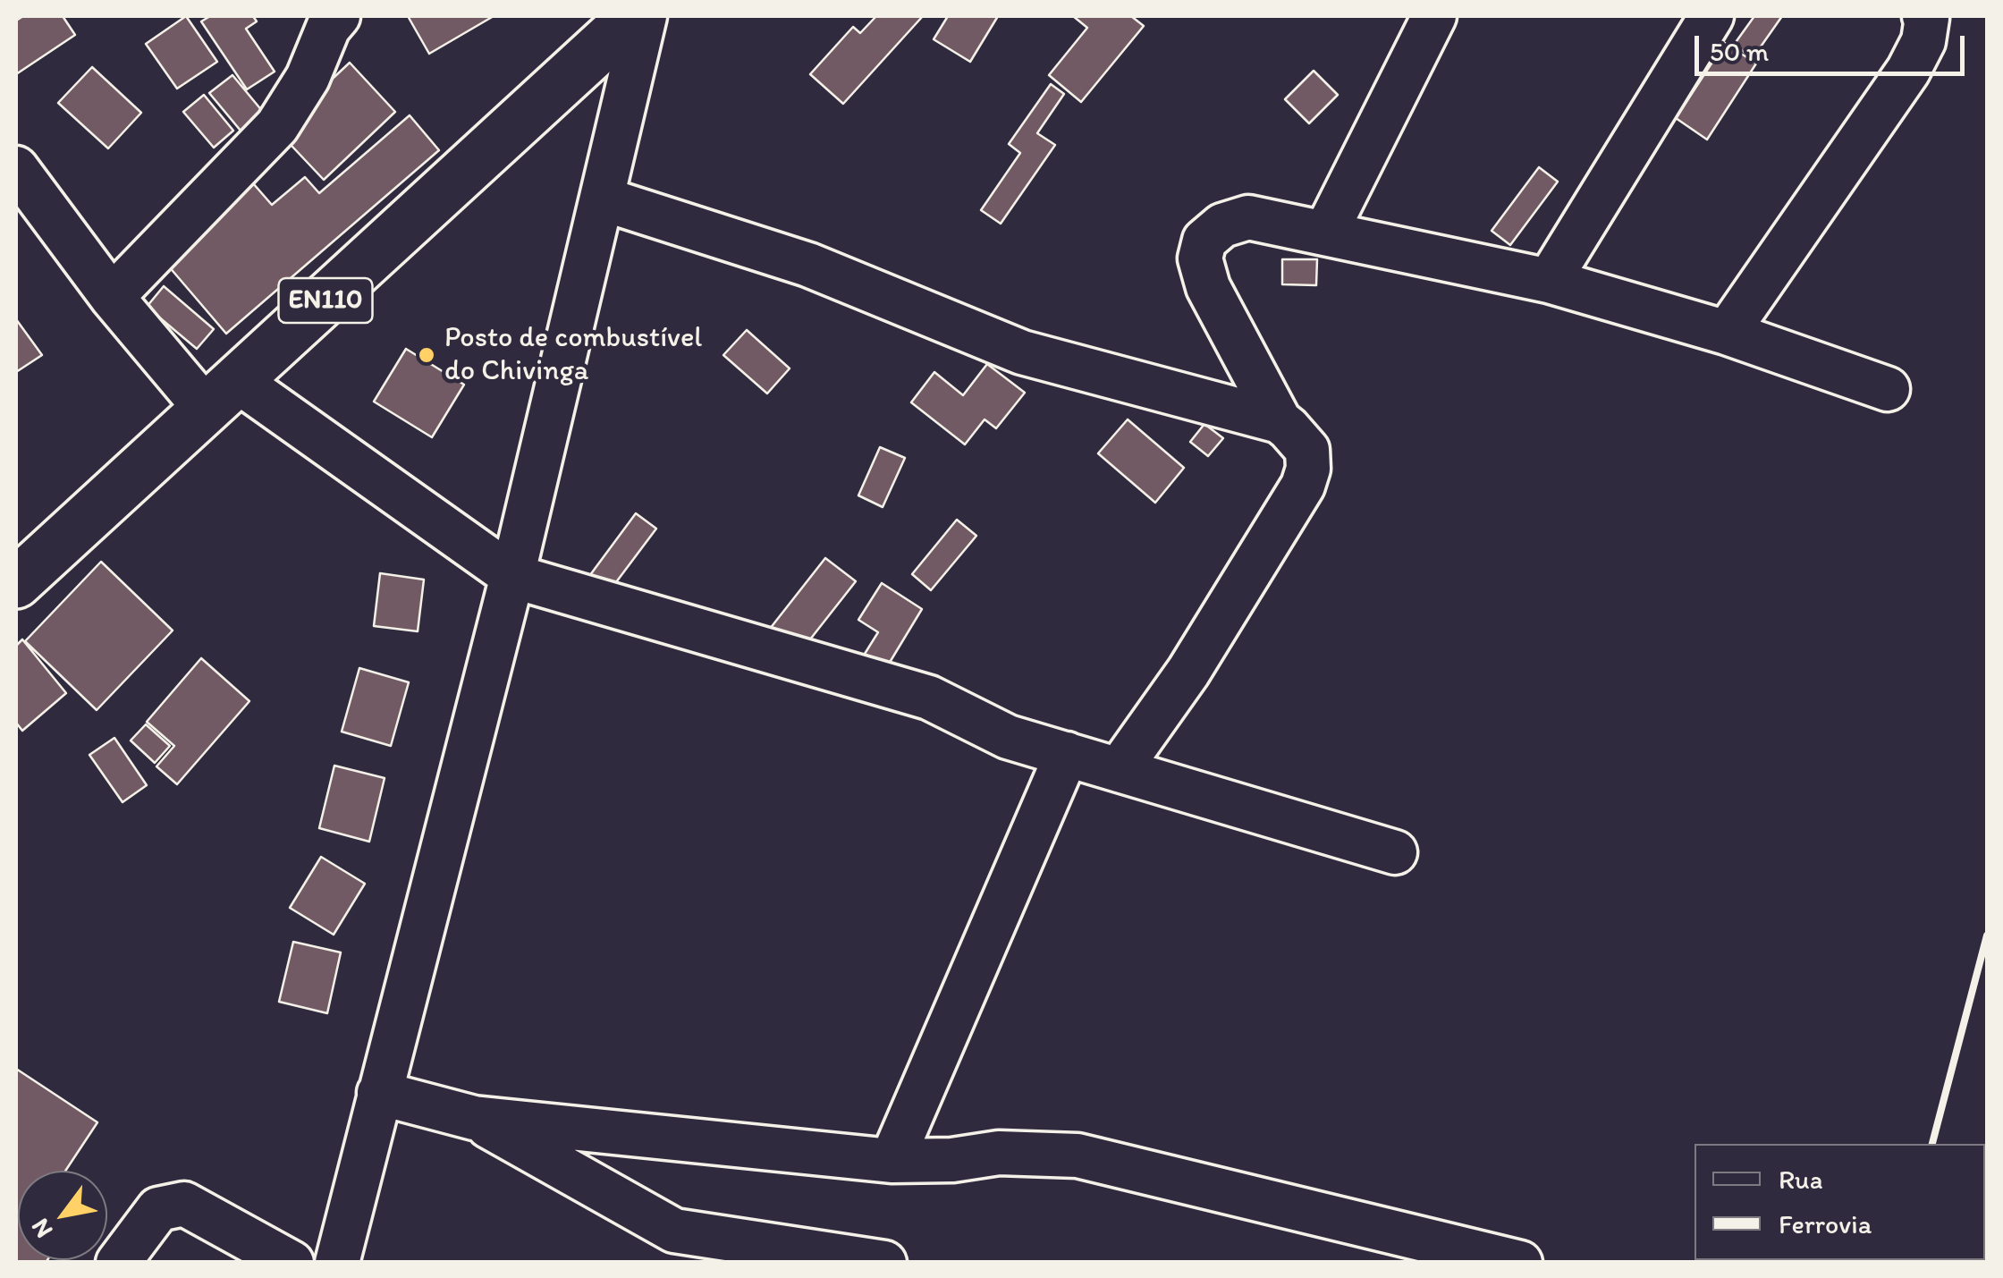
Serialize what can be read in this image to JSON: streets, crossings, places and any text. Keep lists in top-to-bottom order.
{
  "streets": {
    "main road": ["EN110"]
  },
  "places": ["Posto de combustível do Chivinga"],
  "legend": ["Rua", "Ferrovia"],
  "scale_bar": "50 m",
  "north": "bottom left"
}
